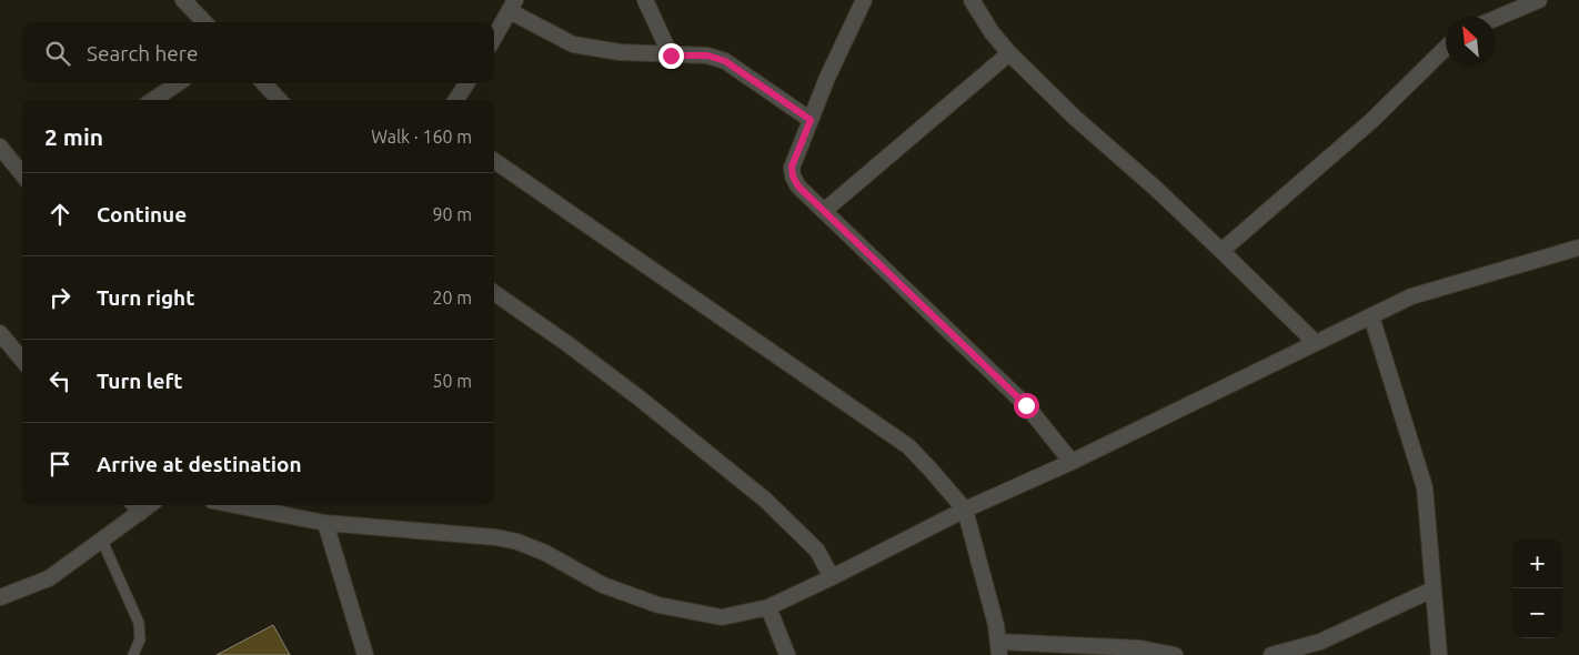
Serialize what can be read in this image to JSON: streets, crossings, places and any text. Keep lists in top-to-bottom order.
{
  "north": "top left",
  "page": {
    "search": "Search here",
    "heading": ["2 min", "Walk · 160 m"],
    "list": [
      ["Continue", "90 m"],
      ["Turn right", "20 m"],
      ["Turn left", "50 m"],
      "Arrive at destination"
    ],
    "map_buttons": ["+", "−"]
  }
}
